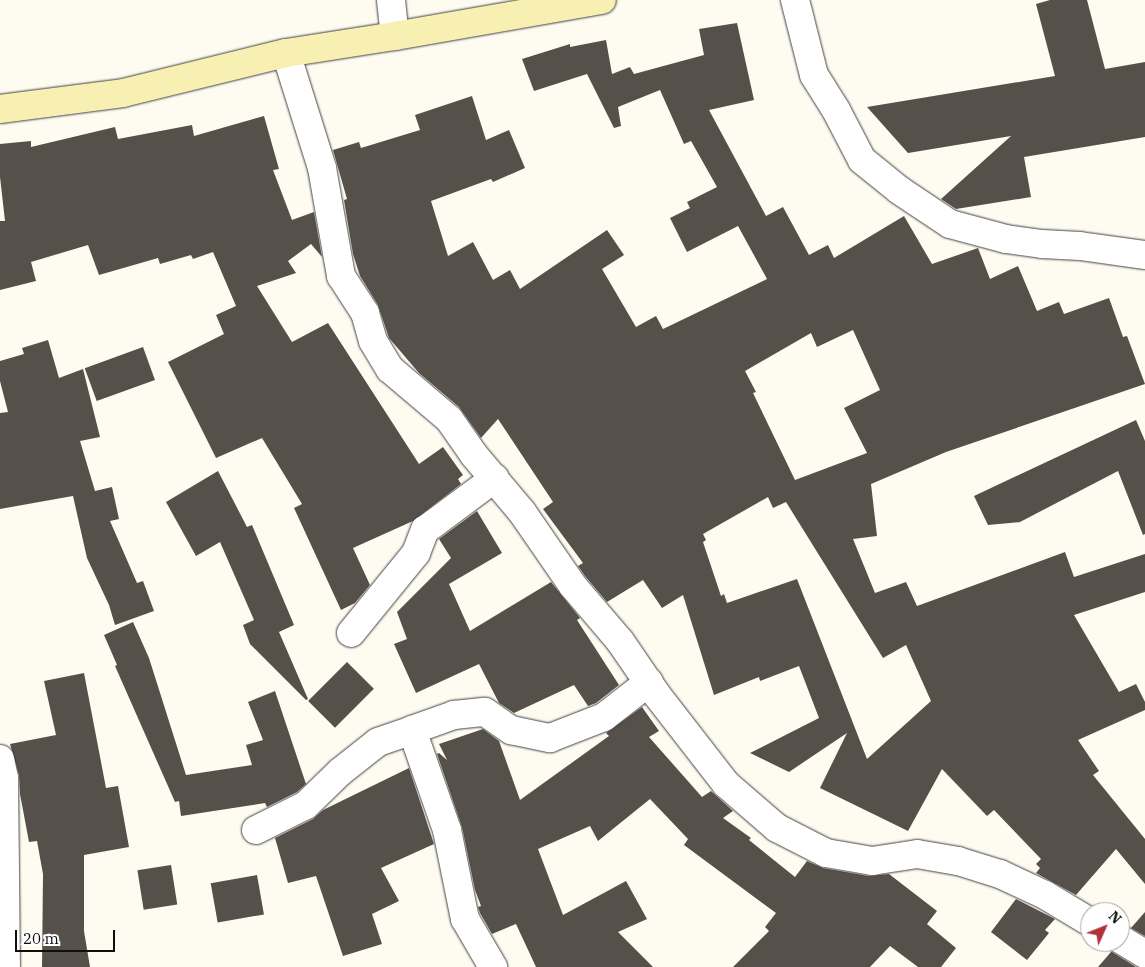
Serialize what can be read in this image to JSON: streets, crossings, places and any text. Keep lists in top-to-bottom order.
{
  "scale_bar": "20 m",
  "north": "top right"
}
